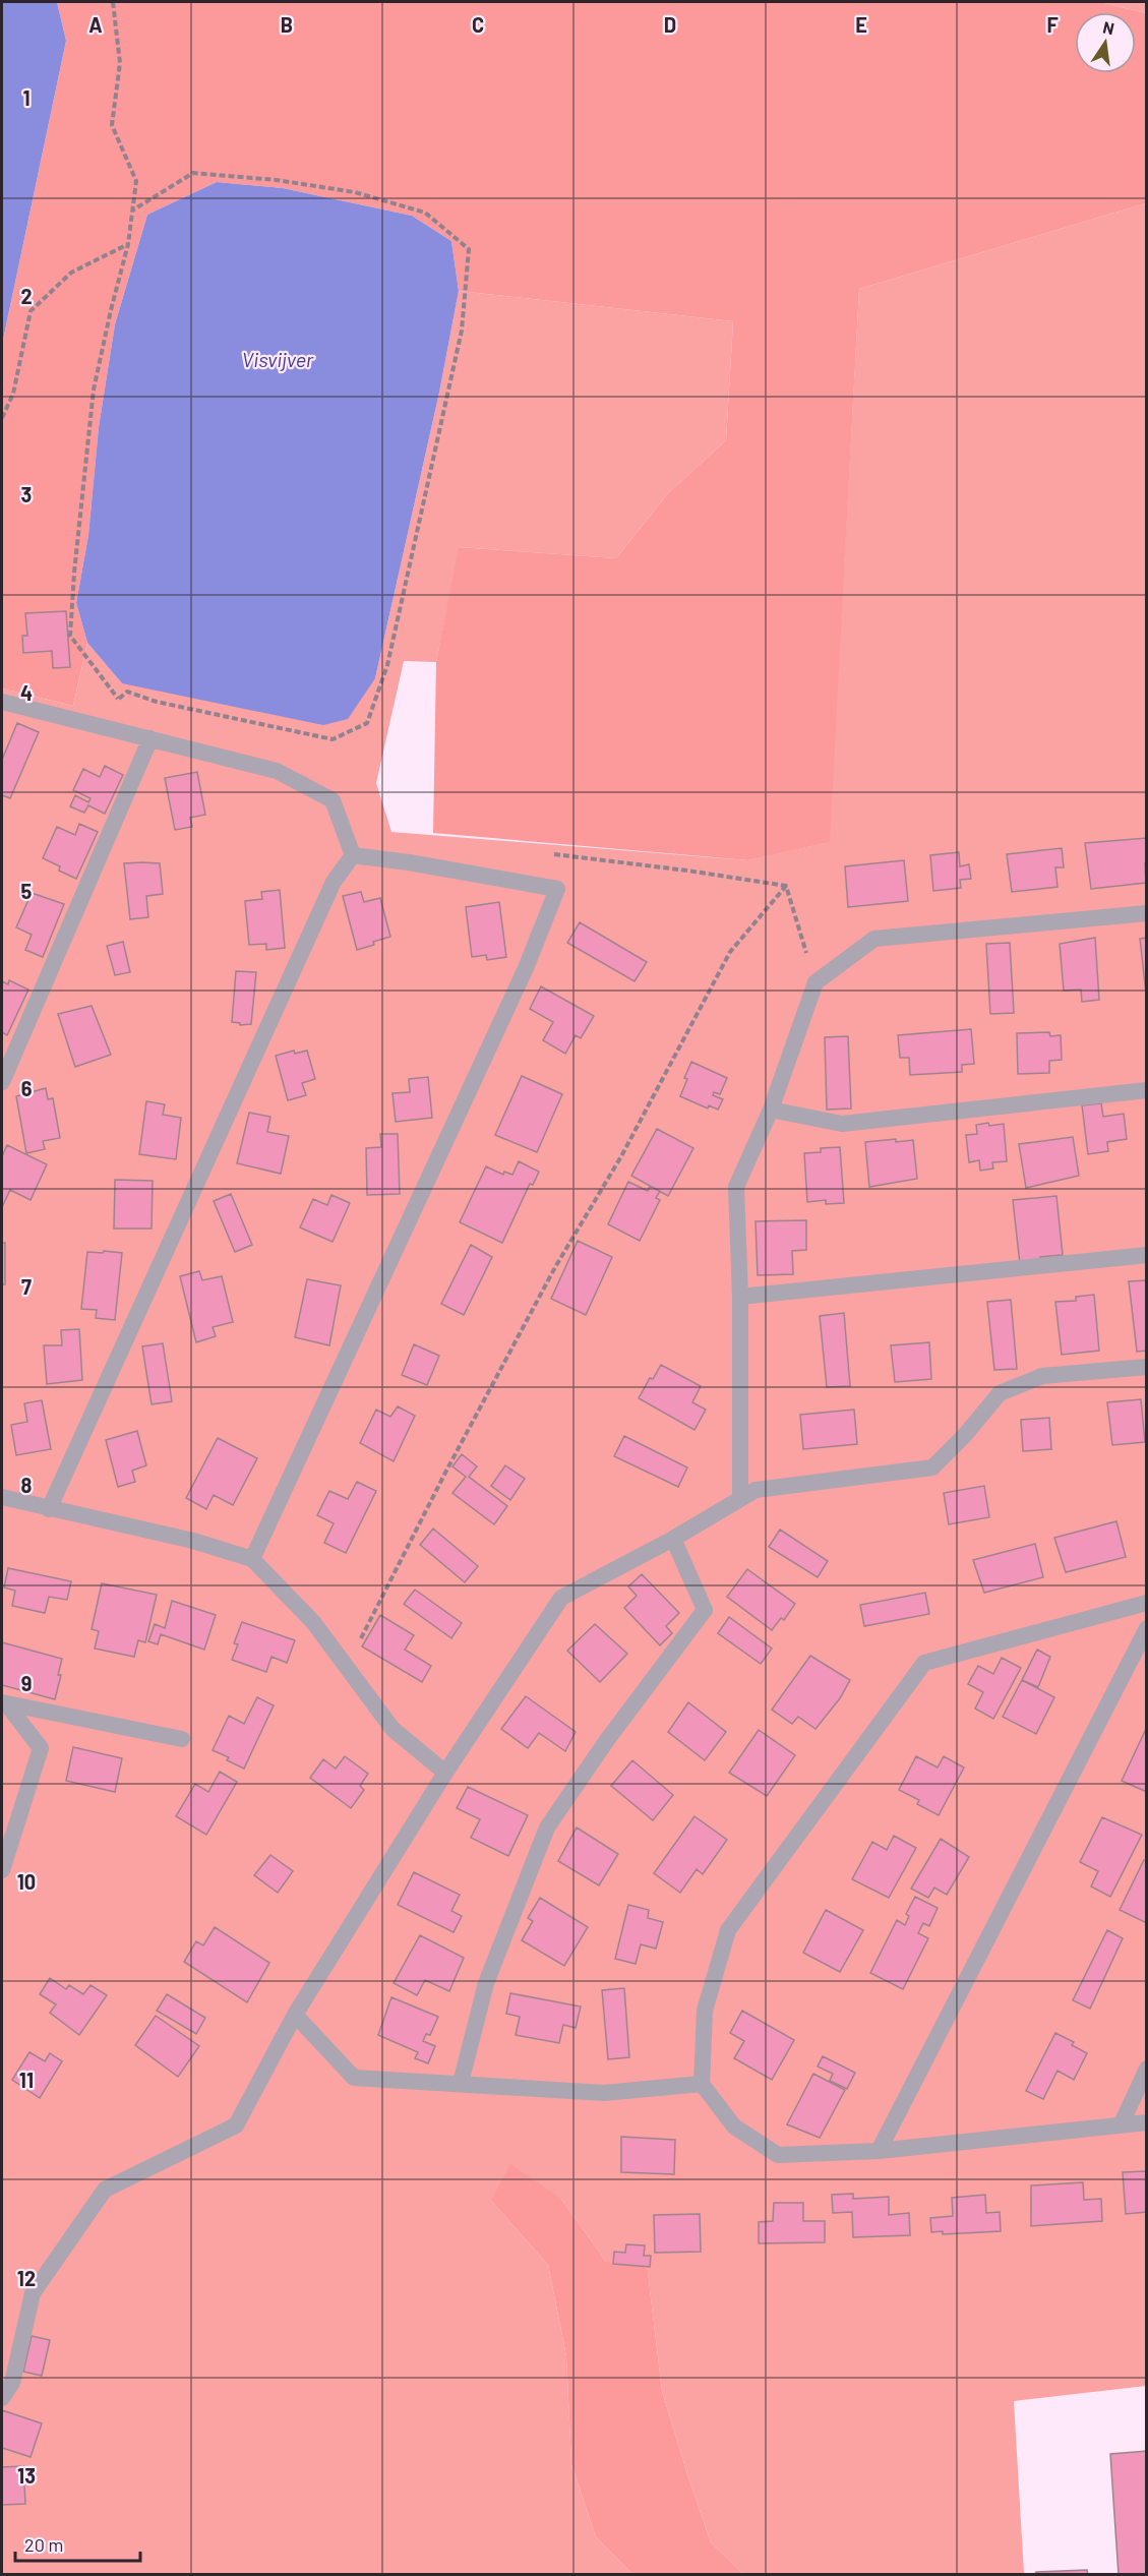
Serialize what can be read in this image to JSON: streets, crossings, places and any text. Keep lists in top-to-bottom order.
{
  "water": ["Visvijver"],
  "scale_bar": "20 m",
  "north": "top",
  "grid": {
    "columns": [
      "A",
      "B",
      "C",
      "D",
      "E",
      "F"
    ],
    "rows": [
      "1",
      "2",
      "3",
      "4",
      "5",
      "6",
      "7",
      "8",
      "9",
      "10",
      "11",
      "12",
      "13"
    ]
  }
}
